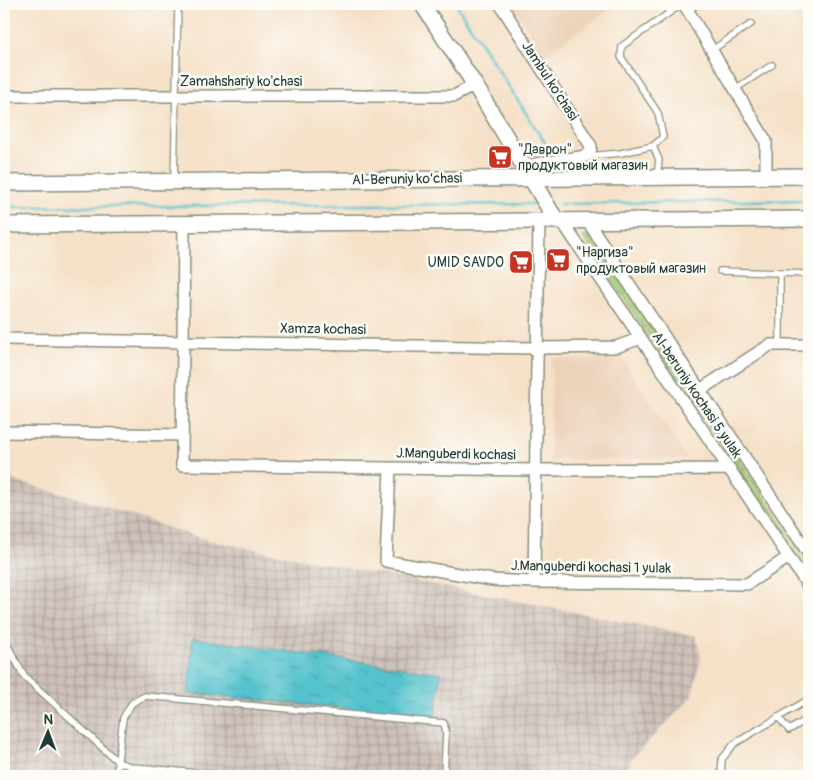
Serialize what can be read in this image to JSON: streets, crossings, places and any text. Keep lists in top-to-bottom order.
{
  "streets": {
    "main road": ["Al-Beruniy ko’chasi"],
    "street": [
      "Zamahshariy ko'chasi",
      "Jambul ko'chasi",
      "Xamza kochasi",
      "Al-beruniy kochasi 5 yulak",
      "J.Manguberdi kochasi",
      "J.Manguberdi kochasi 1 yulak"
    ]
  },
  "crossings": [
    ["Xamza kochasi", "Al-beruniy kochasi 5 yulak"],
    ["Al-beruniy kochasi 5 yulak", "J.Manguberdi kochasi"],
    ["Al-beruniy kochasi 5 yulak", "J.Manguberdi kochasi 1 yulak"],
    ["J.Manguberdi kochasi", "J.Manguberdi kochasi 1 yulak"]
  ],
  "places": {
    "supermarket": ["\"Даврон\" продуктовый магазин", "\"Наргиза\" продуктовый магазин", "UMID SAVDO"]
  },
  "north": "top"
}
